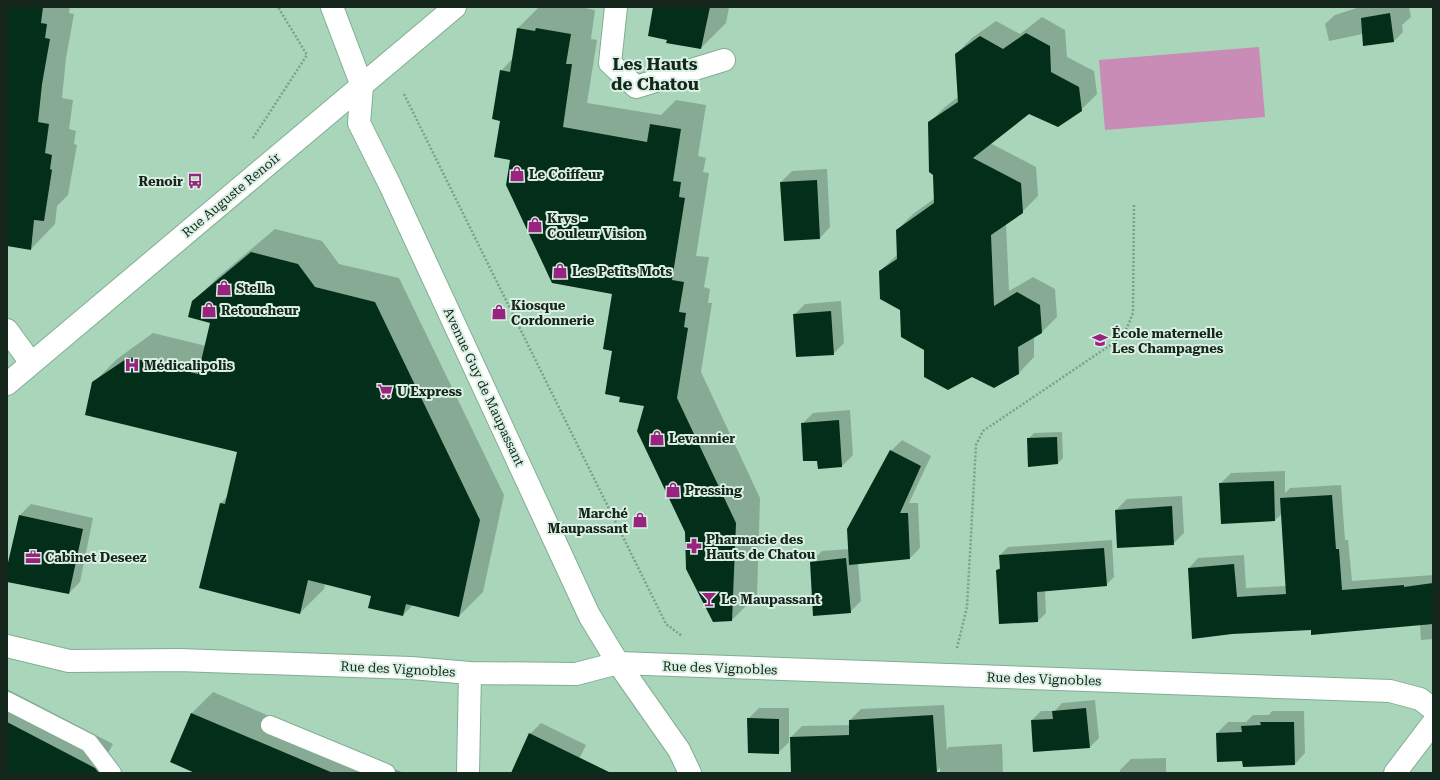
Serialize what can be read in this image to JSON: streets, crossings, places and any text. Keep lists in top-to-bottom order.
{
  "streets": {
    "street": ["Rue Auguste Renoir", "Avenue Guy de Maupassant", "Rue des Vignobles"]
  },
  "crossings": [
    ["Rue Auguste Renoir", "Avenue Guy de Maupassant"],
    ["Avenue Guy de Maupassant", "Rue des Vignobles"]
  ],
  "districts": ["Les Hauts de Chatou"],
  "places": {
    "shop": [
      "Le Coiffeur",
      "Krys - Couleur Vision",
      "Les Petits Mots",
      "Stella",
      "Retoucheur",
      "Kiosque Cordonnerie",
      "Levannier",
      "Pressing",
      "Marché Maupassant"
    ],
    "bus stop": ["Renoir"],
    "school or university": ["École maternelle Les Champagnes"],
    "hospital": ["Médicalipolis"],
    "supermarket": ["U Express"],
    "pharmacy": ["Pharmacie des Hauts de Chatou"],
    "office": ["Cabinet Deseez"],
    "bar": ["Le Maupassant"]
  }
}
